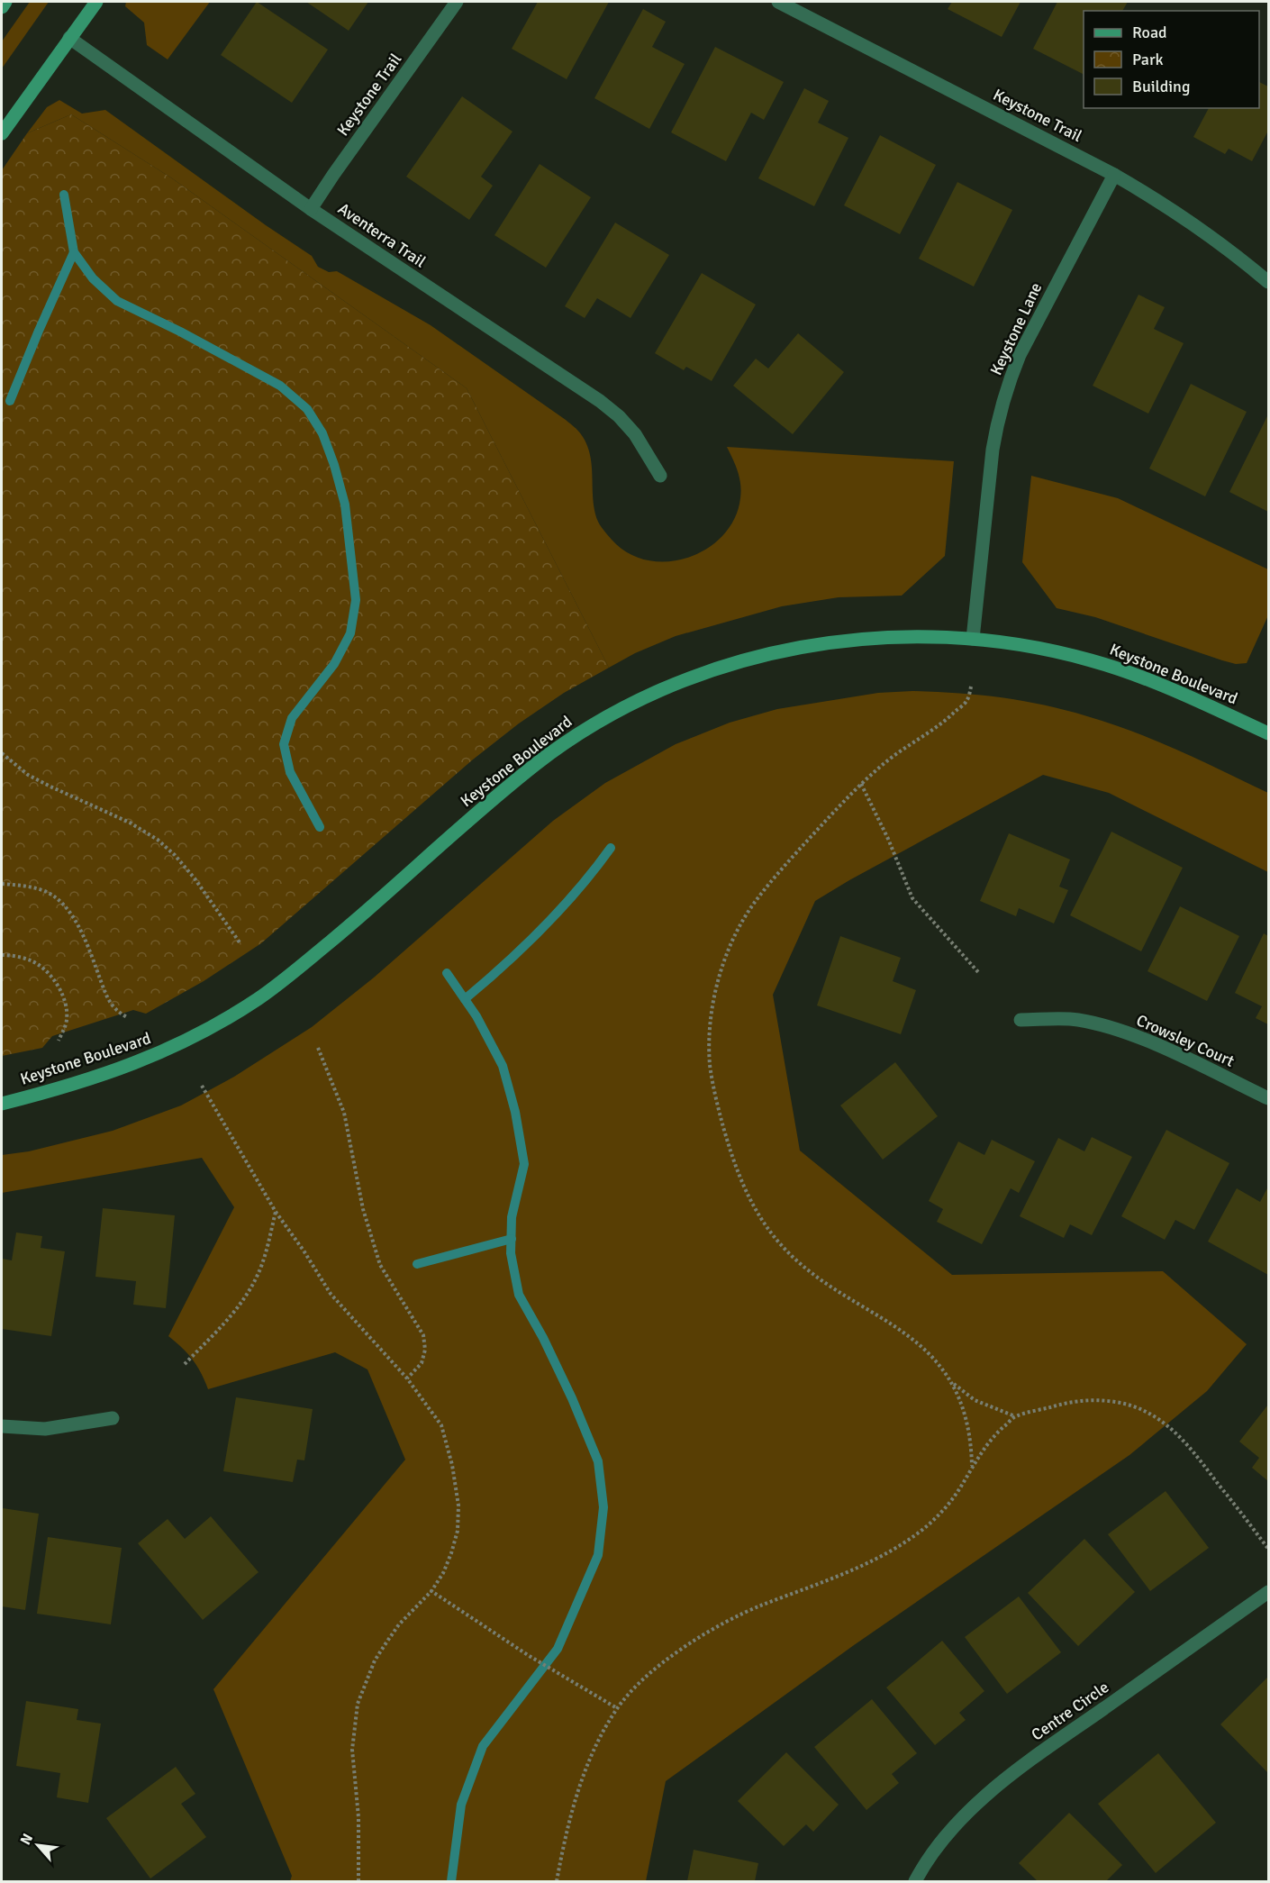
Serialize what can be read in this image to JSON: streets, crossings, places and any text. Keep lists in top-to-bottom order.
{
  "streets": {
    "street": [
      "Keystone Trail",
      "Aventerra Trail",
      "Keystone Lane",
      "Keystone Boulevard",
      "Crowsley Court",
      "Centre Circle"
    ]
  },
  "crossings": [
    ["Keystone Trail", "Aventerra Trail"],
    ["Keystone Trail", "Keystone Lane"],
    ["Keystone Lane", "Keystone Boulevard"]
  ],
  "legend": ["Road", "Park", "Building"],
  "north": "top left"
}
